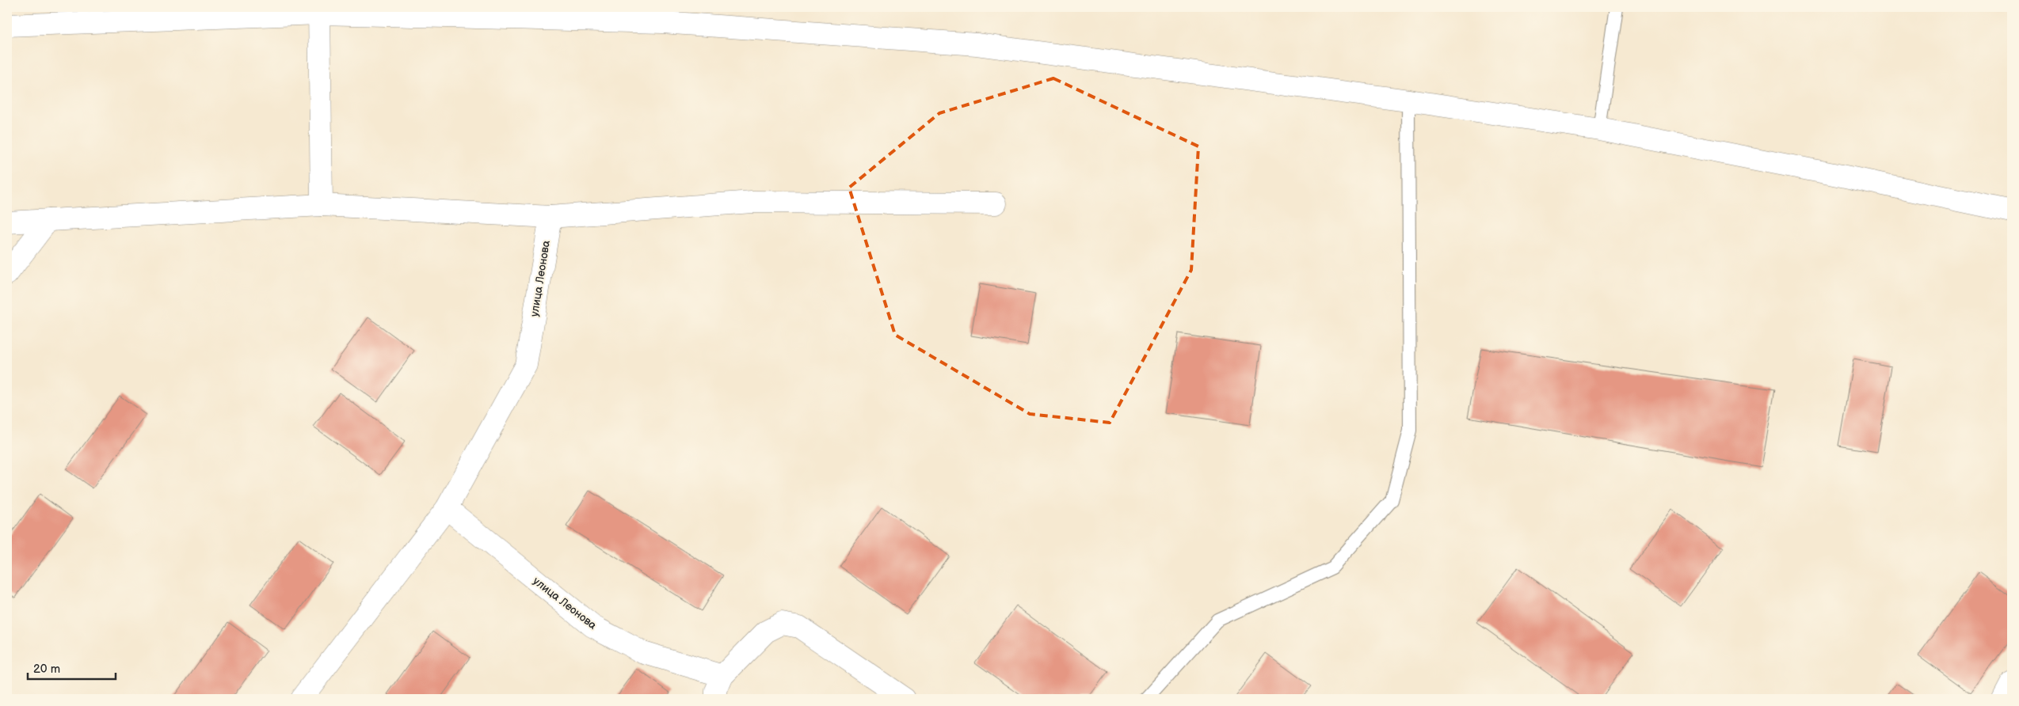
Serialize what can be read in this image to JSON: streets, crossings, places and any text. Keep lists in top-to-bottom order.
{
  "streets": {
    "main road": ["улица Леонова"]
  },
  "scale_bar": "20 m"
}
